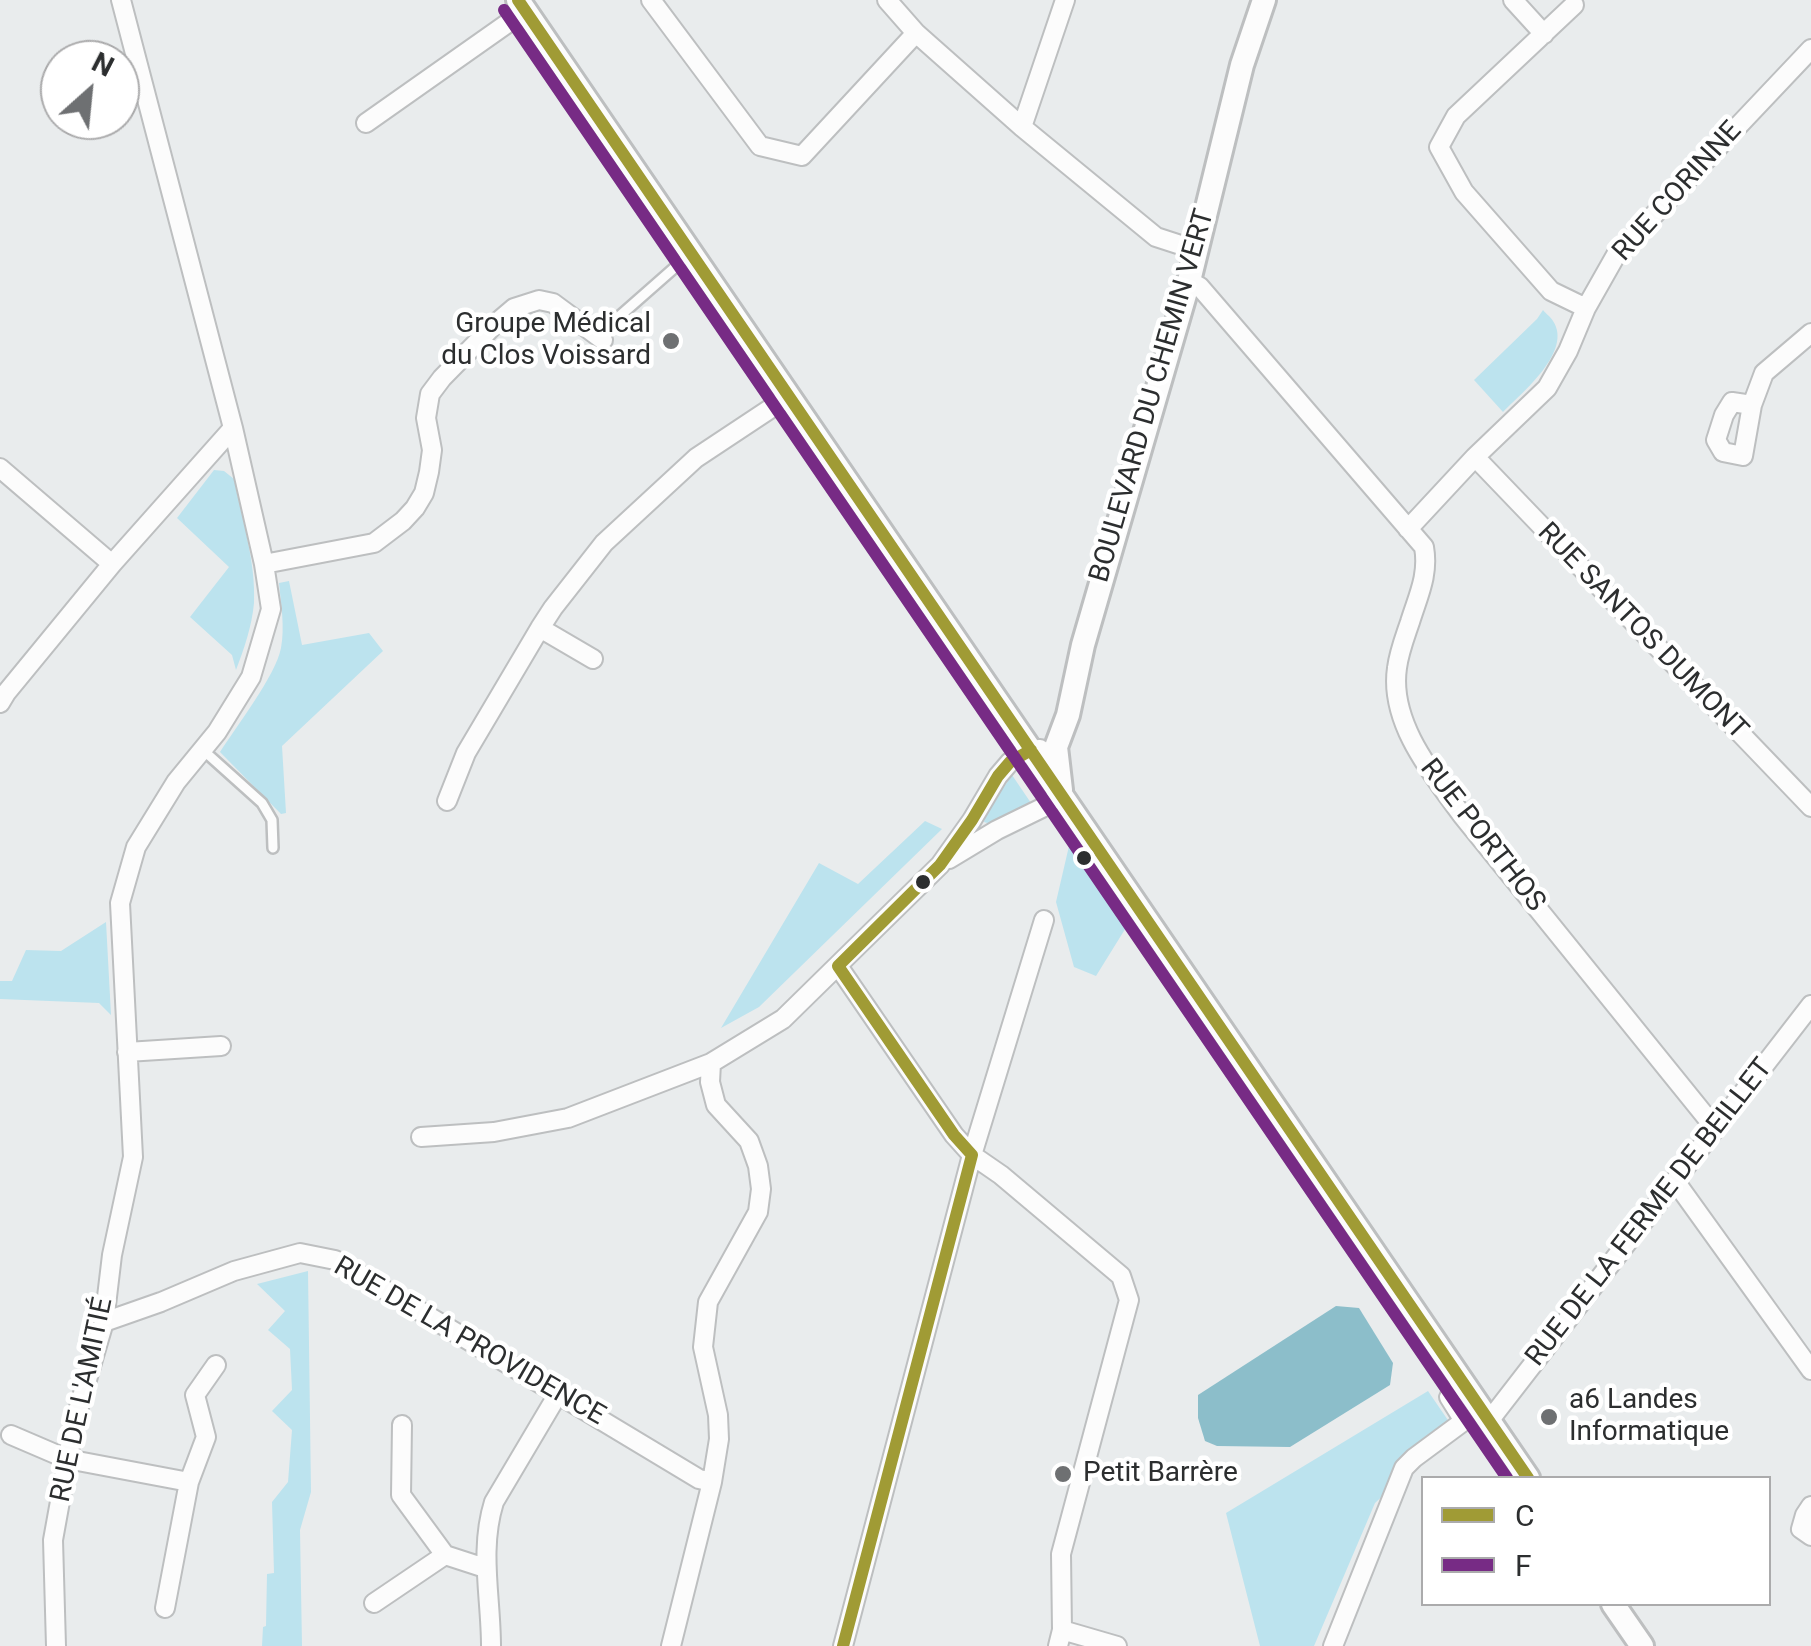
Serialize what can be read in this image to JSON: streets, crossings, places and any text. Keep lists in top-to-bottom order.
{
  "streets": {
    "main road": ["BOULEVARD DU CHEMIN VERT"],
    "street": [
      "RUE CORINNE",
      "RUE SANTOS DUMONT",
      "RUE PORTHOS",
      "RUE DE LA FERME DE BEILLET",
      "RUE DE LA PROVIDENCE",
      "RUE DE L'AMITIÉ"
    ]
  },
  "crossings": [
    ["RUE CORINNE", "RUE SANTOS DUMONT"],
    ["RUE CORINNE", "RUE PORTHOS"],
    ["BOULEVARD DU CHEMIN VERT", "RUE PORTHOS"],
    ["RUE PORTHOS", "RUE DE LA FERME DE BEILLET"],
    ["RUE DE LA PROVIDENCE", "RUE DE L'AMITIÉ"]
  ],
  "places": ["Groupe Médical du Clos Voissard", "a6 Landes Informatique", "Petit Barrère"],
  "lines": ["transit line C", "transit line F"],
  "legend": ["C", "F"],
  "north": "top right"
}
